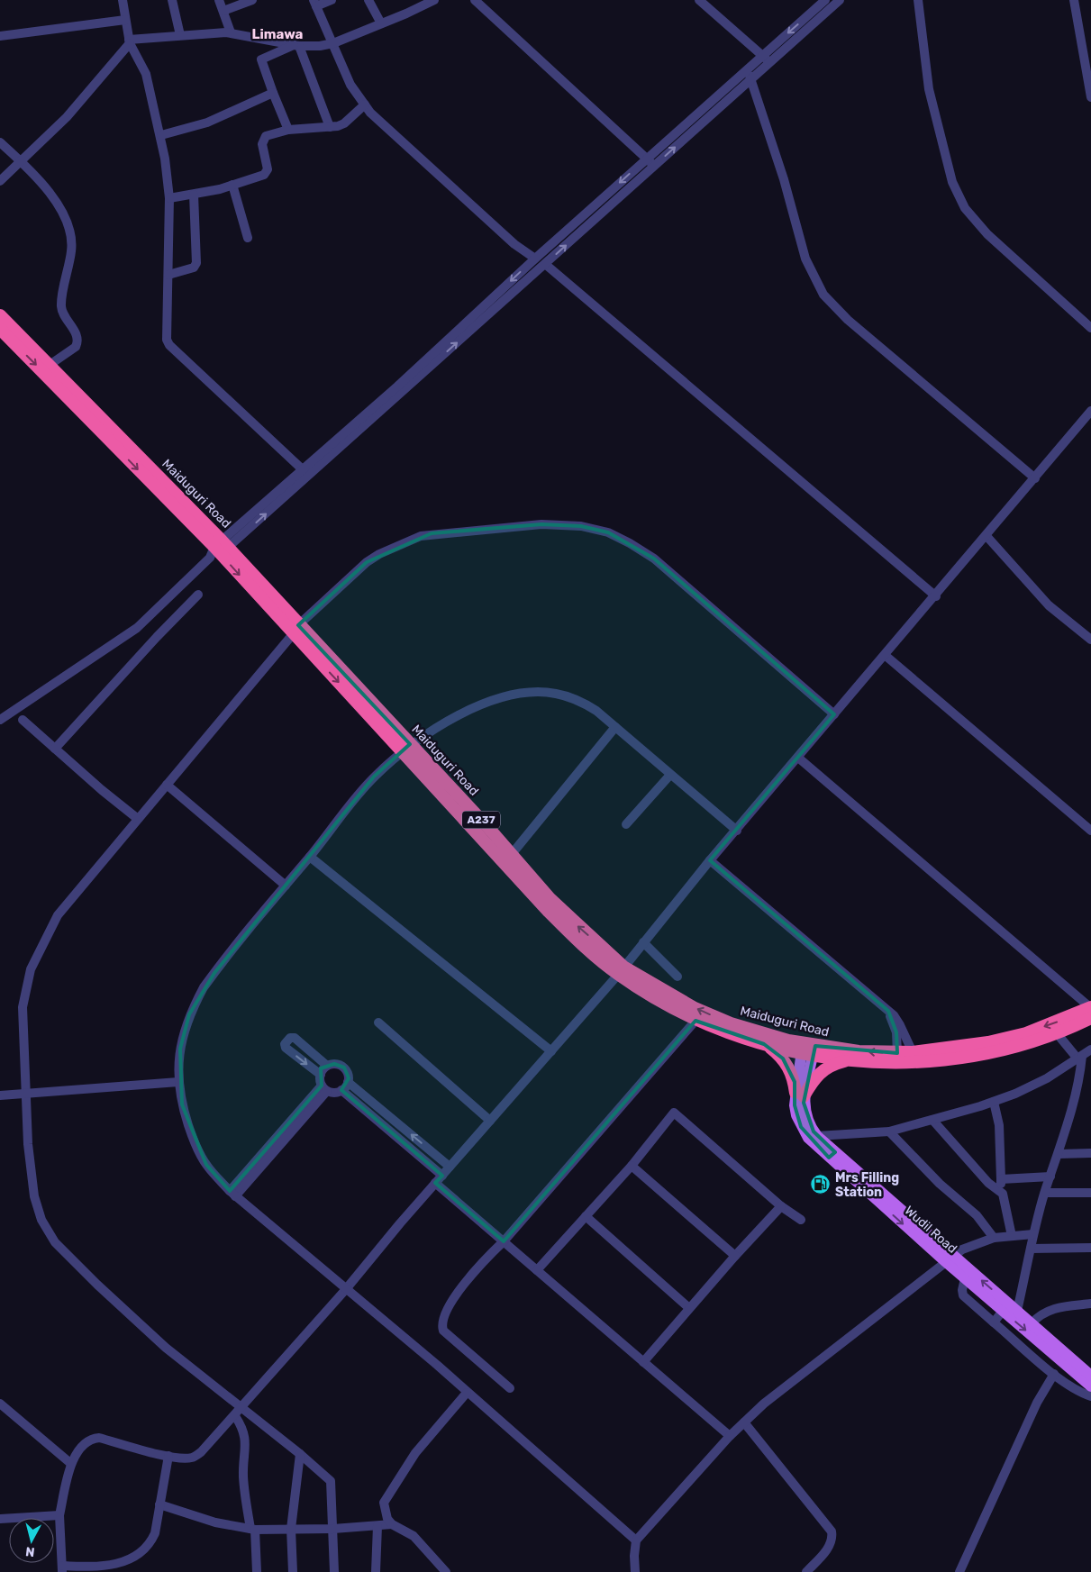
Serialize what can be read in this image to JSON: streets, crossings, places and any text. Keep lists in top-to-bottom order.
{
  "streets": {
    "highway": ["Maiduguri Road", "A237"],
    "main road": ["Wudil Road"]
  },
  "crossings": [
    ["Maiduguri Road", "Wudil Road"]
  ],
  "districts": ["Limawa"],
  "places": {
    "fuel station": ["Mrs Filling Station"]
  },
  "north": "bottom"
}
